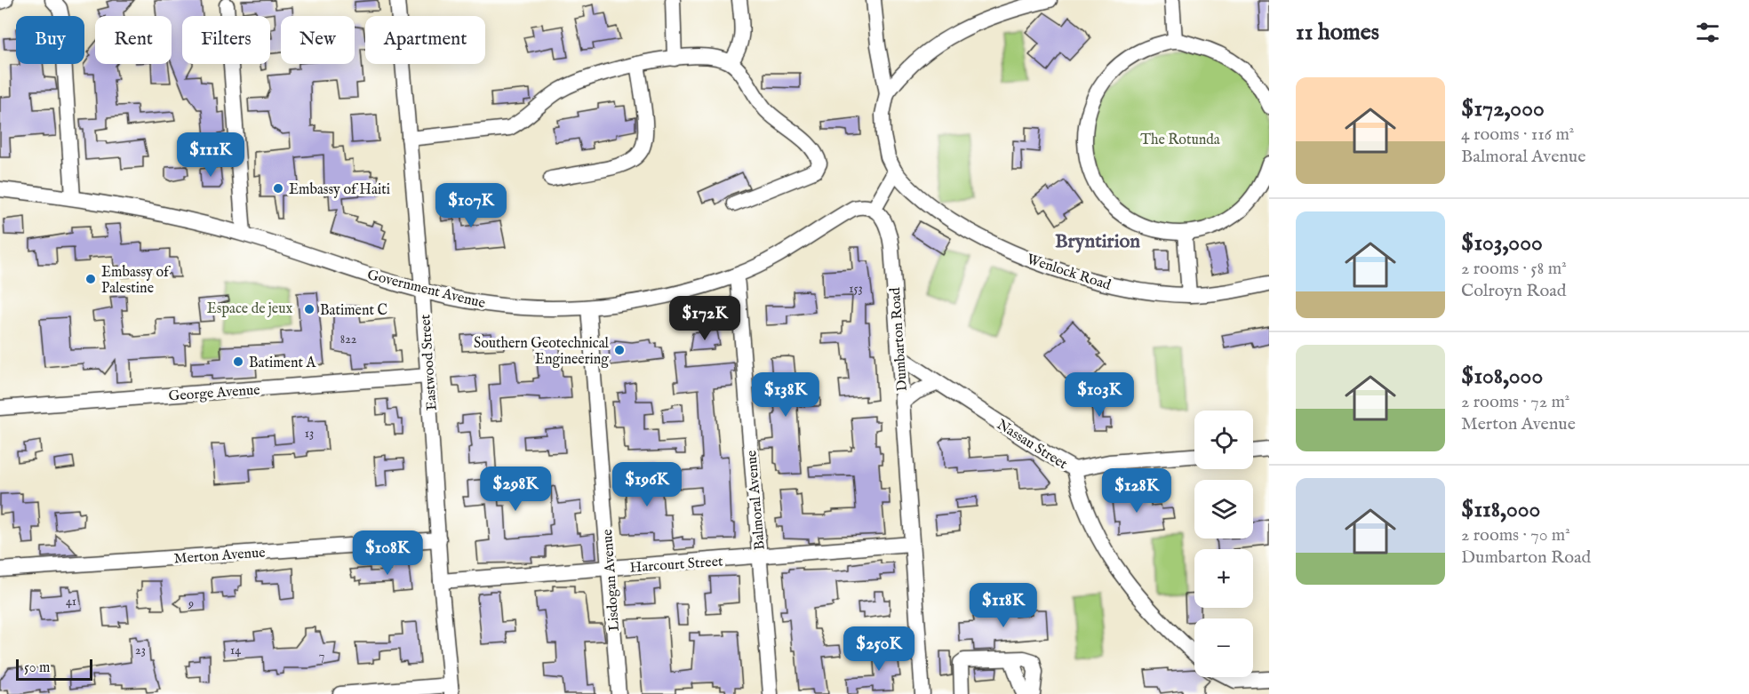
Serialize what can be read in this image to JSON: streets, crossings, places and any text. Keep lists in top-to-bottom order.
{
  "streets": {
    "street": [
      "Wenlock Road",
      "Government Avenue",
      "Dumbarton Road",
      "Eastwood Street",
      "George Avenue",
      "Nassau Street",
      "Balmoral Avenue",
      "Merton Avenue",
      "Harcourt Street",
      "Lisdogan Avenue"
    ]
  },
  "crossings": [
    ["Government Avenue", "Dumbarton Road"],
    ["Government Avenue", "Eastwood Street"],
    ["Government Avenue", "Balmoral Avenue"],
    ["Government Avenue", "Lisdogan Avenue"],
    ["Dumbarton Road", "Nassau Street"],
    ["Dumbarton Road", "Harcourt Street"],
    ["Eastwood Street", "George Avenue"],
    ["Eastwood Street", "Merton Avenue"],
    ["Eastwood Street", "Harcourt Street"],
    ["Balmoral Avenue", "Harcourt Street"],
    ["Harcourt Street", "Lisdogan Avenue"]
  ],
  "districts": ["Bryntirion"],
  "parks": ["The Rotunda", "Espace de jeux"],
  "places": [
    "Embassy of Haiti",
    "Embassy of Palestine",
    "Batiment C",
    "Southern Geotechnical Engineering",
    "Batiment A"
  ],
  "house_numbers": [
    "153",
    "822",
    "13",
    "41",
    "9",
    "23",
    "14",
    "7"
  ],
  "scale_bar": "50 m",
  "page": {
    "heading": "11 homes",
    "chip": [
      "Buy",
      "Rent",
      "Filters",
      "New",
      "Apartment"
    ],
    "list": [
      {
        "name": "$172,000",
        "note": "4 rooms · 116 m² · Balmoral Avenue"
      },
      {
        "name": "$103,000",
        "note": "2 rooms · 58 m² · Colroyn Road"
      },
      {
        "name": "$108,000",
        "note": "2 rooms · 72 m² · Merton Avenue"
      },
      {
        "name": "$118,000",
        "note": "2 rooms · 70 m² · Dumbarton Road"
      }
    ],
    "price": [
      "$111K",
      "$107K",
      "$172K",
      "$138K",
      "$103K",
      "$196K",
      "$298K",
      "$128K",
      "$108K",
      "$118K",
      "$250K"
    ],
    "map_buttons": ["+", "−"],
    "scale": "50 m"
  }
}
